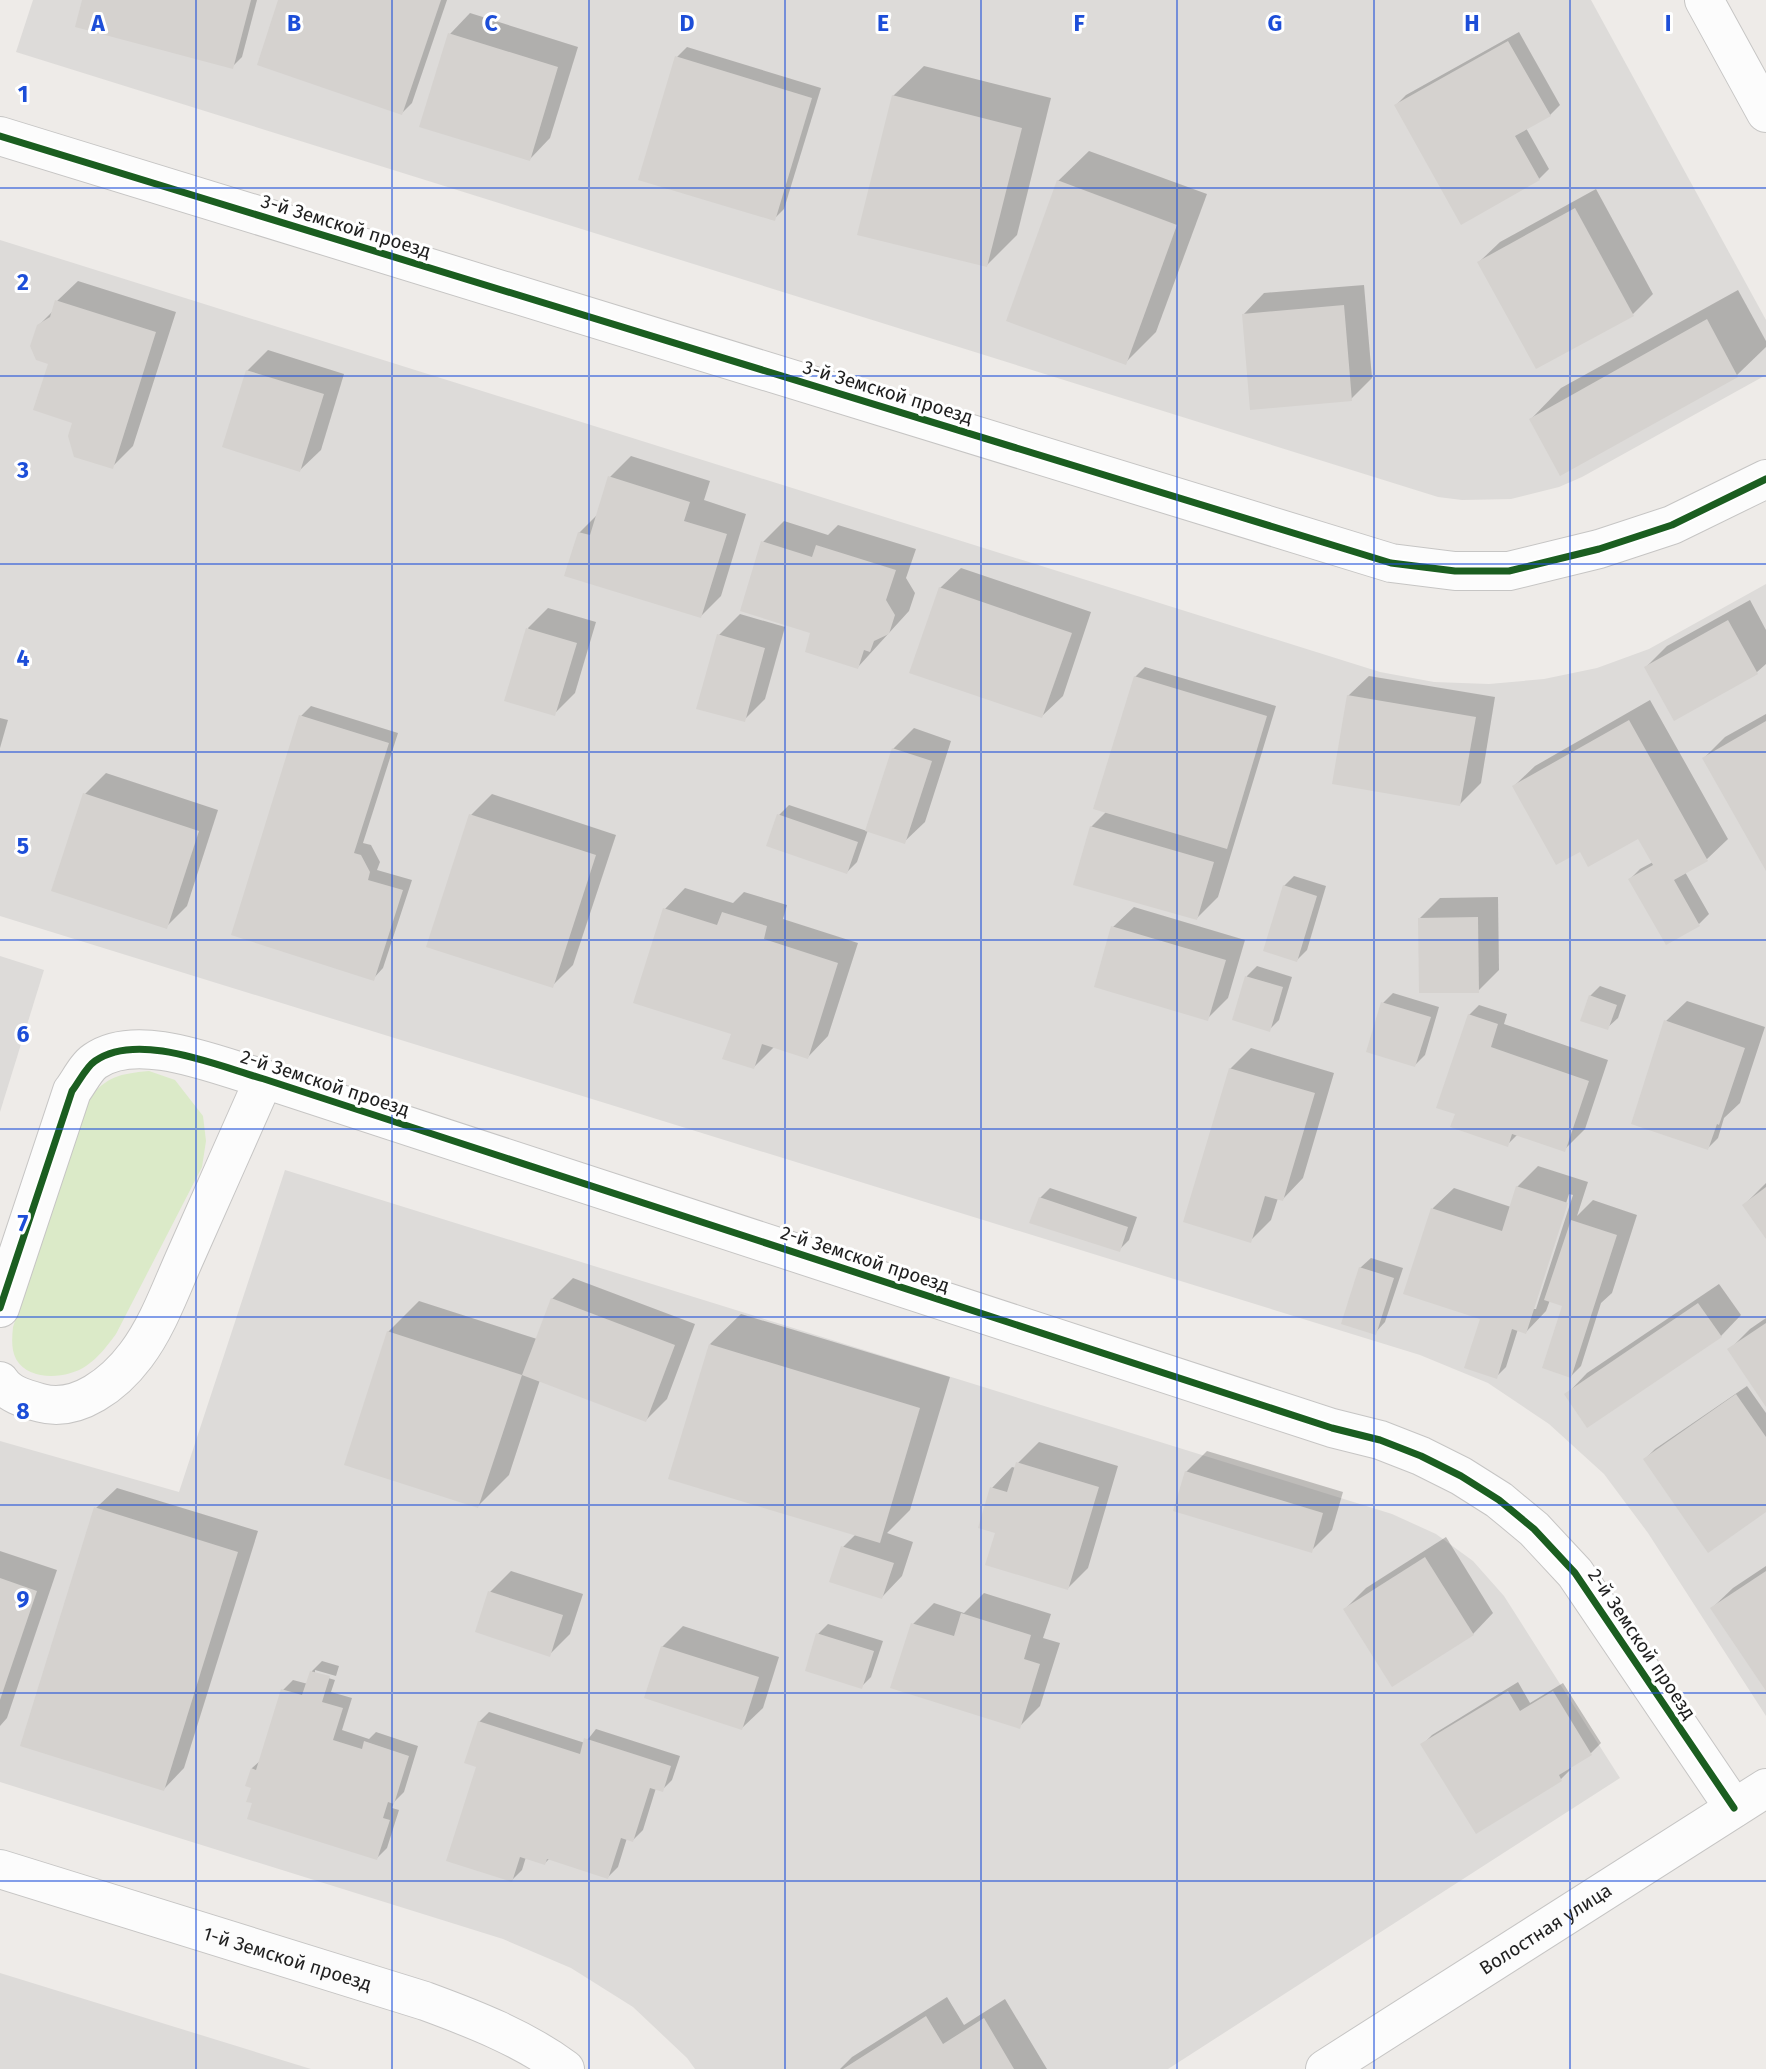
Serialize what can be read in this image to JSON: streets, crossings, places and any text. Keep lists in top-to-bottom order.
{
  "streets": {
    "street": [
      "3-й Земской проезд",
      "2-й Земской проезд",
      "Волостная улица",
      "1-й Земской проезд"
    ]
  },
  "crossings": [
    ["2-й Земской проезд", "Волостная улица"]
  ],
  "grid": {
    "columns": [
      "A",
      "B",
      "C",
      "D",
      "E",
      "F",
      "G",
      "H",
      "I"
    ],
    "rows": [
      "1",
      "2",
      "3",
      "4",
      "5",
      "6",
      "7",
      "8",
      "9"
    ]
  }
}
